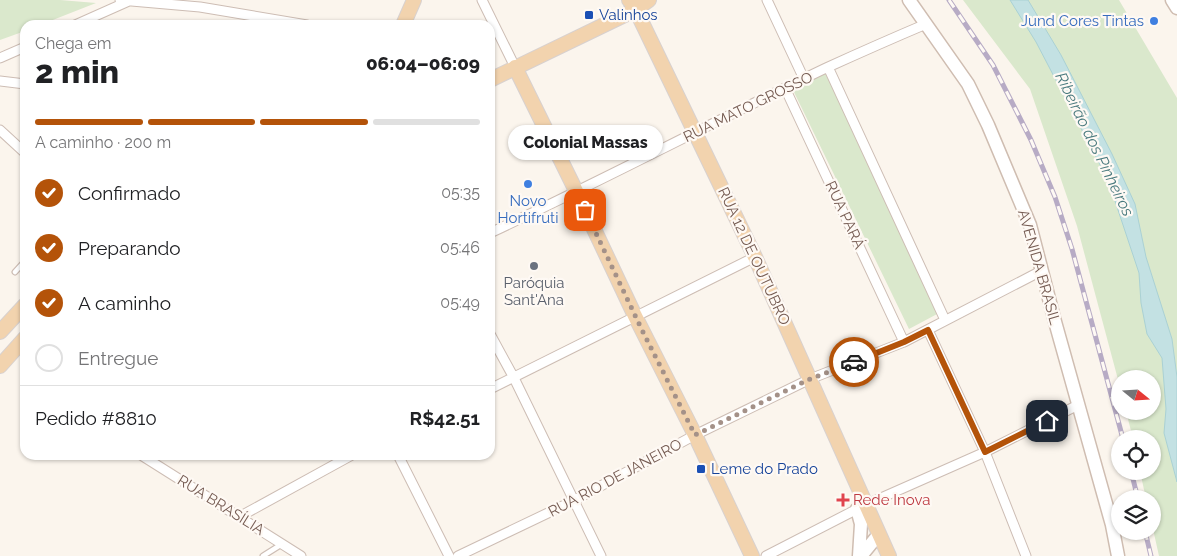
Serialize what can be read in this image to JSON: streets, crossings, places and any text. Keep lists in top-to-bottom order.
{
  "streets": {
    "main road": ["RUA 12 DE OUTUBRO", "AVENIDA BRASIL"],
    "street": [
      "RUA MATO GROSSO",
      "RUA PARÁ",
      "RUA RIO DE JANEIRO",
      "RUA BRASÍLIA"
    ]
  },
  "crossings": [
    ["RUA MATO GROSSO", "RUA PARÁ"],
    ["RUA MATO GROSSO", "RUA 12 DE OUTUBRO"],
    ["RUA MATO GROSSO", "AVENIDA BRASIL"],
    ["RUA PARÁ", "RUA RIO DE JANEIRO"],
    ["RUA 12 DE OUTUBRO", "RUA RIO DE JANEIRO"],
    ["AVENIDA BRASIL", "RUA RIO DE JANEIRO"]
  ],
  "water": ["Ribeirão dos Pinheiros"],
  "places": {
    "transit": ["Valinhos", "Leme do Prado"],
    "other": [
      "Jund Cores Tintas",
      "Novo Hortifruti",
      "Colonial Massas",
      "Paróquia Sant'Ana"
    ],
    "health": ["Rede Inova"]
  },
  "north": "right",
  "page": {
    "heading": ["2 min", "Chega em", "06:04–06:09"],
    "panel": ["Pedido #8810", "R$42.51"],
    "bar": "A caminho · 200 m",
    "bubble": "Colonial Massas",
    "list": [
      ["Confirmado", "05:35"],
      ["Preparando", "05:46"],
      ["A caminho", "05:49"],
      "Entregue"
    ]
  }
}
